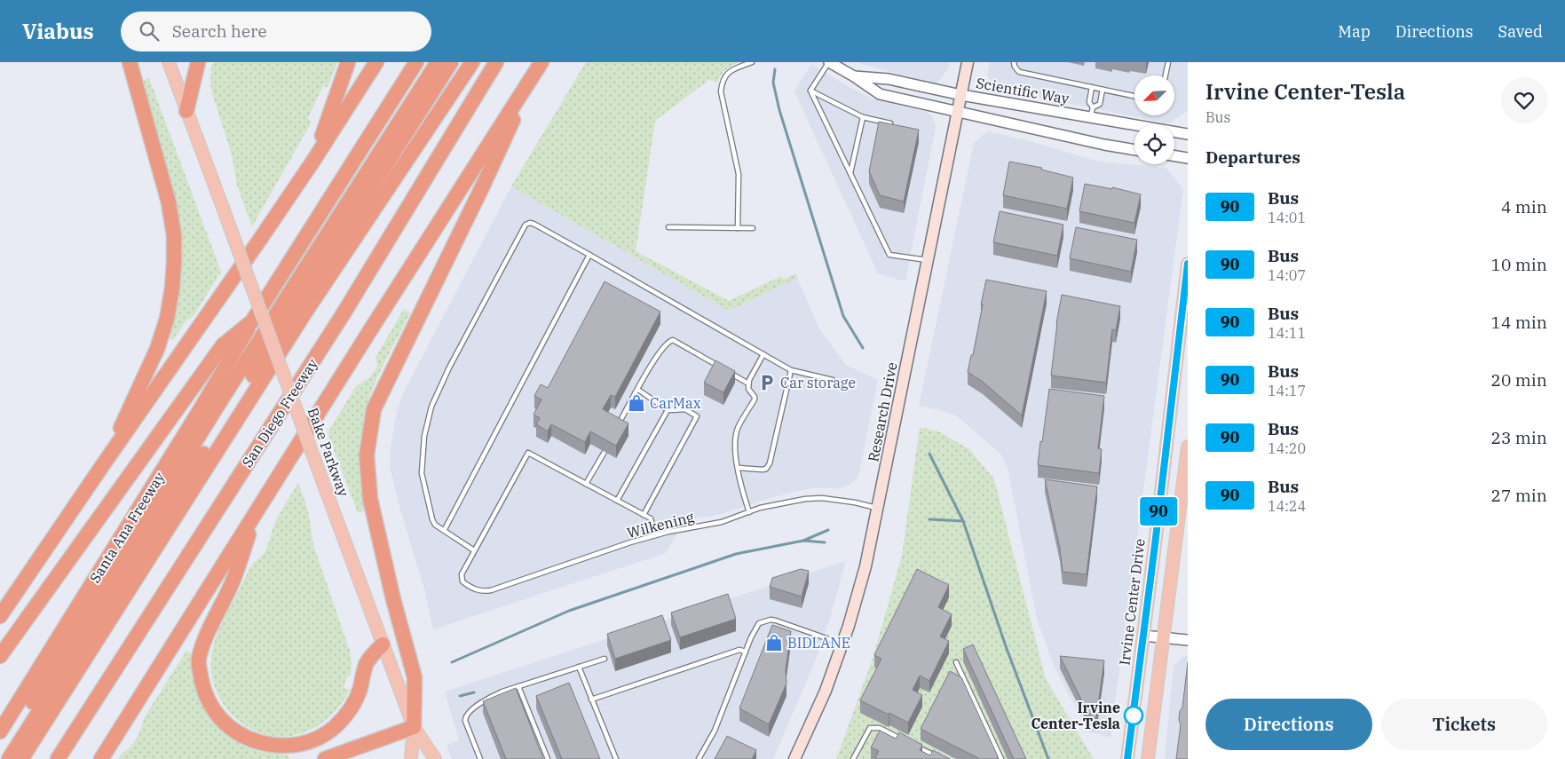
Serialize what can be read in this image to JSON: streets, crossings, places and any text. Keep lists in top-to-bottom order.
{
  "streets": {
    "highway": ["San Diego Freeway", "Santa Ana Freeway"],
    "main road": ["Research Drive", "Bake Parkway", "Irvine Center Drive"],
    "street": ["Scientific Way"],
    "lane": ["Wilkening"]
  },
  "crossings": [
    ["Scientific Way", "Research Drive"],
    ["Research Drive", "Wilkening"]
  ],
  "places": {
    "parking": ["Car storage"],
    "shop": ["CarMax", "BIDLANE"],
    "other": ["Irvine Center-Tesla"]
  },
  "lines": ["bus line 90"],
  "north": "bottom left",
  "page": {
    "header": "Viabus",
    "search": "Search here",
    "nav": ["Map", "Directions", "Saved"],
    "on_map": "90",
    "heading": [
      ["Irvine Center-Tesla", "Bus"],
      "Departures"
    ],
    "list": [
      {
        "mark": "90",
        "name": "Bus",
        "note": "14:01",
        "value": "4 min"
      },
      {
        "mark": "90",
        "name": "Bus",
        "note": "14:07",
        "value": "10 min"
      },
      {
        "mark": "90",
        "name": "Bus",
        "note": "14:11",
        "value": "14 min"
      },
      {
        "mark": "90",
        "name": "Bus",
        "note": "14:17",
        "value": "20 min"
      },
      {
        "mark": "90",
        "name": "Bus",
        "note": "14:20",
        "value": "23 min"
      },
      {
        "mark": "90",
        "name": "Bus",
        "note": "14:24",
        "value": "27 min"
      }
    ],
    "buttons": ["Directions", "Tickets"]
  }
}
